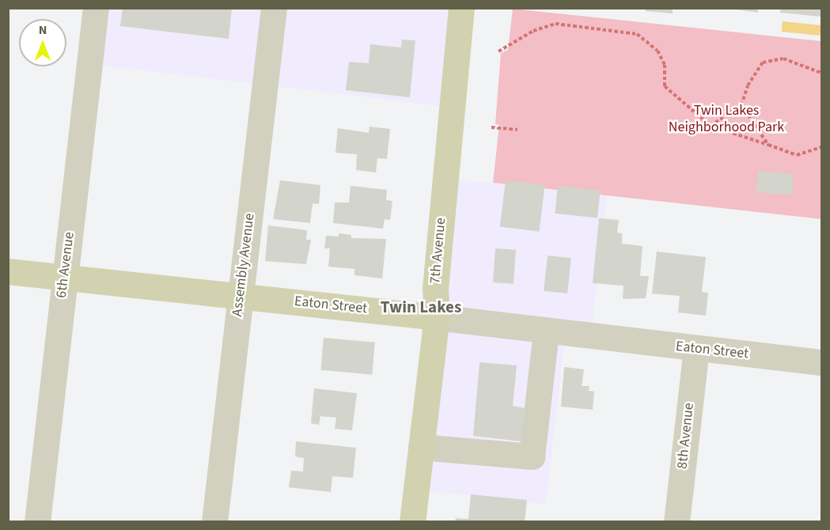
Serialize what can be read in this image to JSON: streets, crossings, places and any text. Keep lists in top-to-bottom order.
{
  "streets": {
    "main road": ["7th Avenue", "Eaton Street"],
    "street": ["6th Avenue", "Assembly Avenue", "8th Avenue"]
  },
  "crossings": [
    ["7th Avenue", "Eaton Street"],
    ["6th Avenue", "Eaton Street"],
    ["Assembly Avenue", "Eaton Street"],
    ["Eaton Street", "8th Avenue"]
  ],
  "districts": ["Twin Lakes"],
  "parks": ["Twin Lakes Neighborhood Park"],
  "north": "top"
}
